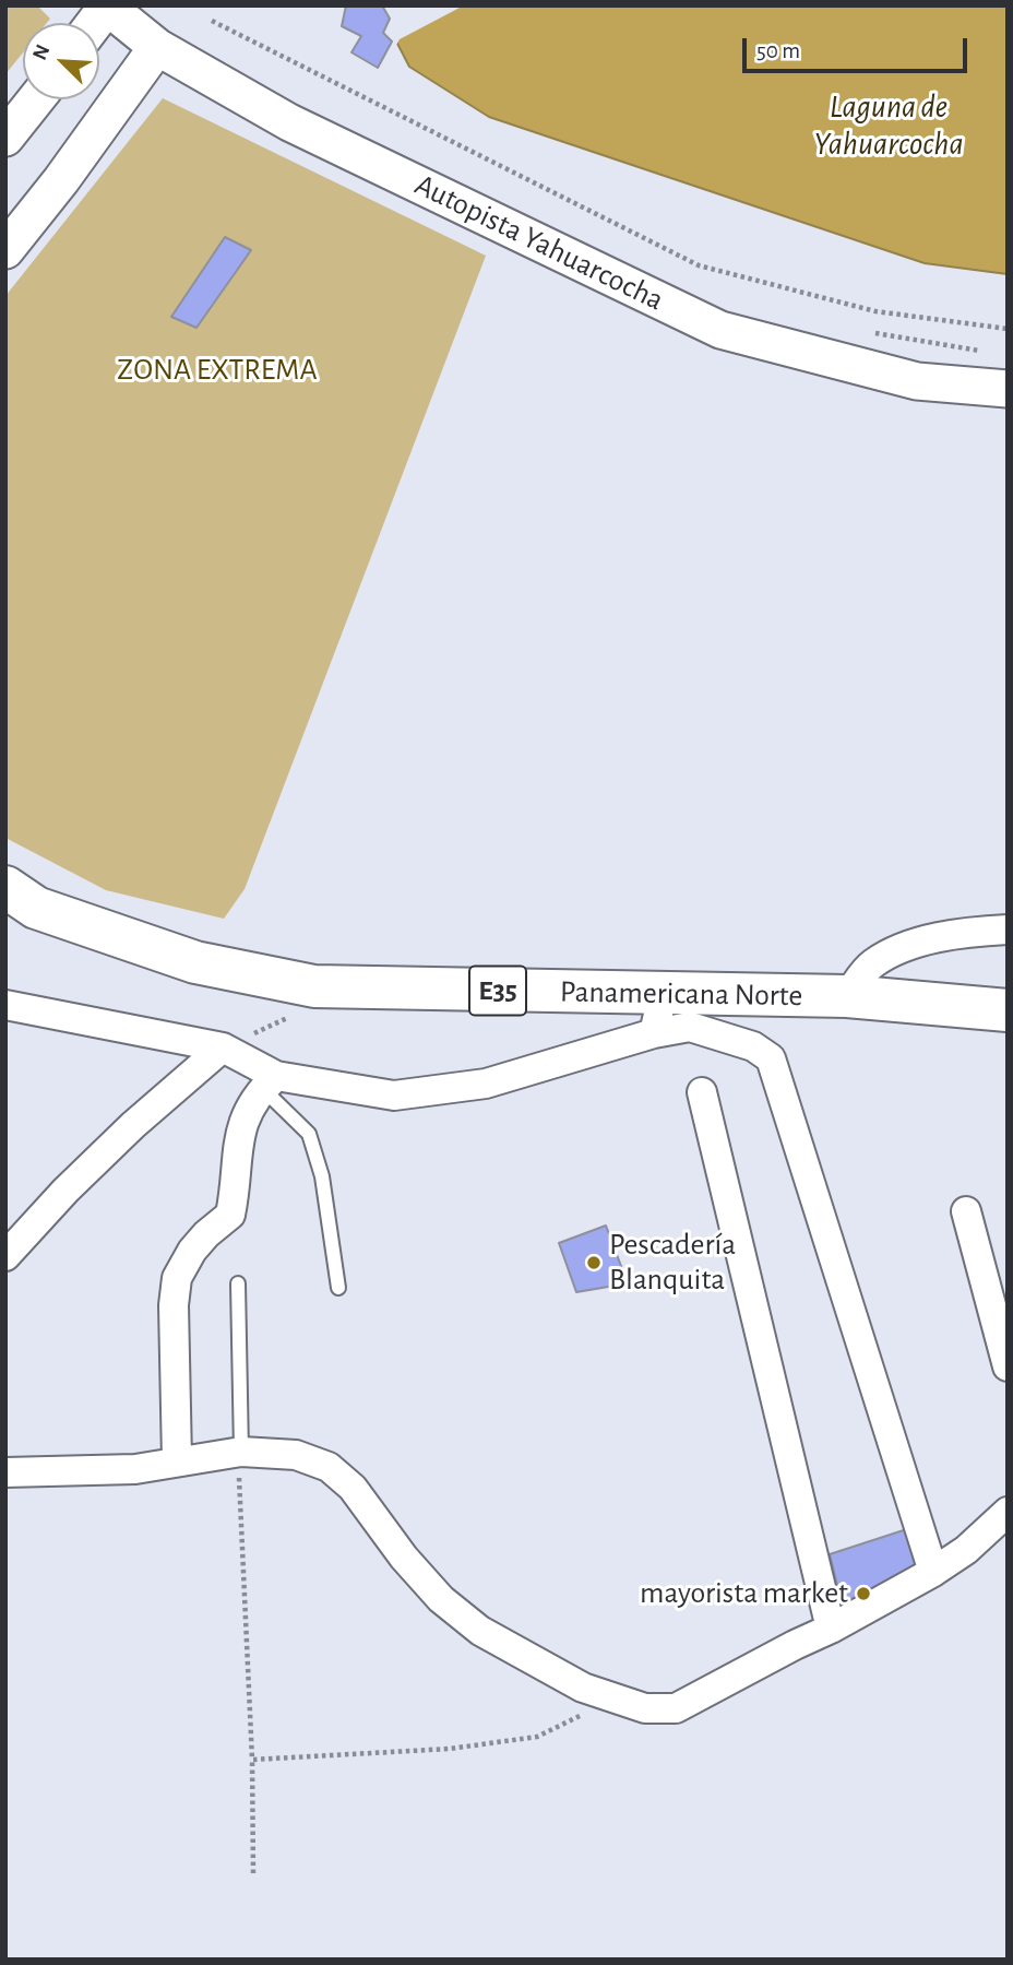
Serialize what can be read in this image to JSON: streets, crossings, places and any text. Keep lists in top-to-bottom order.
{
  "streets": {
    "highway": ["E35", "Panamericana Norte"],
    "street": ["Autopista Yahuarcocha"]
  },
  "water": ["Laguna de Yahuarcocha"],
  "parks": ["ZONA EXTREMA"],
  "places": ["Pescadería Blanquita", "mayorista market"],
  "scale_bar": "50 m",
  "north": "top left"
}
